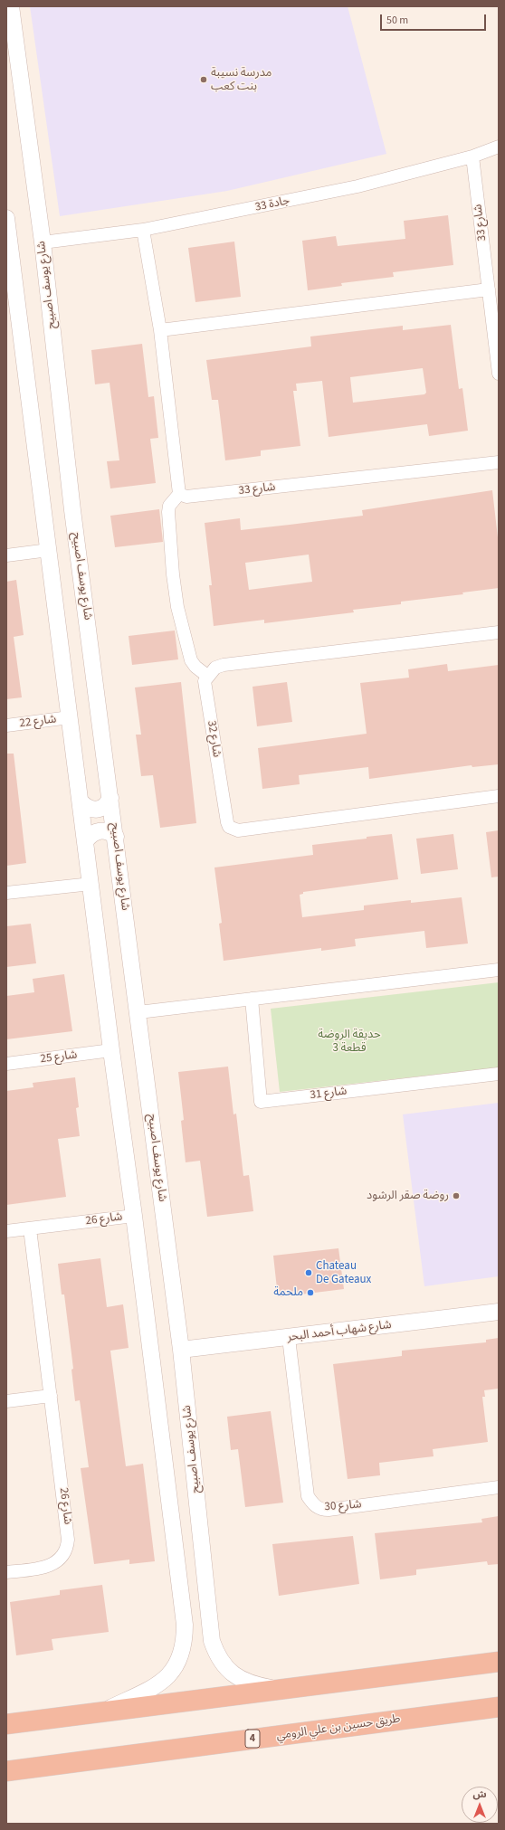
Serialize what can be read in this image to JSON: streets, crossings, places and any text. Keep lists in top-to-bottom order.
{
  "streets": {
    "highway": ["طريق حسين بن علي الرومي", "4"],
    "street": [
      "جادة 33",
      "شارع 33",
      "شارع يوسف اصبيح",
      "شارع 22",
      "شارع 32",
      "شارع 25",
      "شارع 31",
      "شارع 26",
      "شارع شهاب أحمد البحر",
      "شارع 30"
    ]
  },
  "crossings": [
    ["جادة 33", "شارع 33"],
    ["جادة 33", "شارع يوسف اصبيح"],
    ["شارع يوسف اصبيح", "شارع شهاب أحمد البحر"],
    ["شارع شهاب أحمد البحر", "شارع 30"]
  ],
  "parks": ["حديقة الروضة قطعة 3"],
  "places": [
    "مدرسة نسيبة بنت كعب",
    "روضة صقر الرشود",
    "Chateau De Gateaux",
    "ملحمة"
  ],
  "scale_bar": "50 m",
  "north": "top"
}
